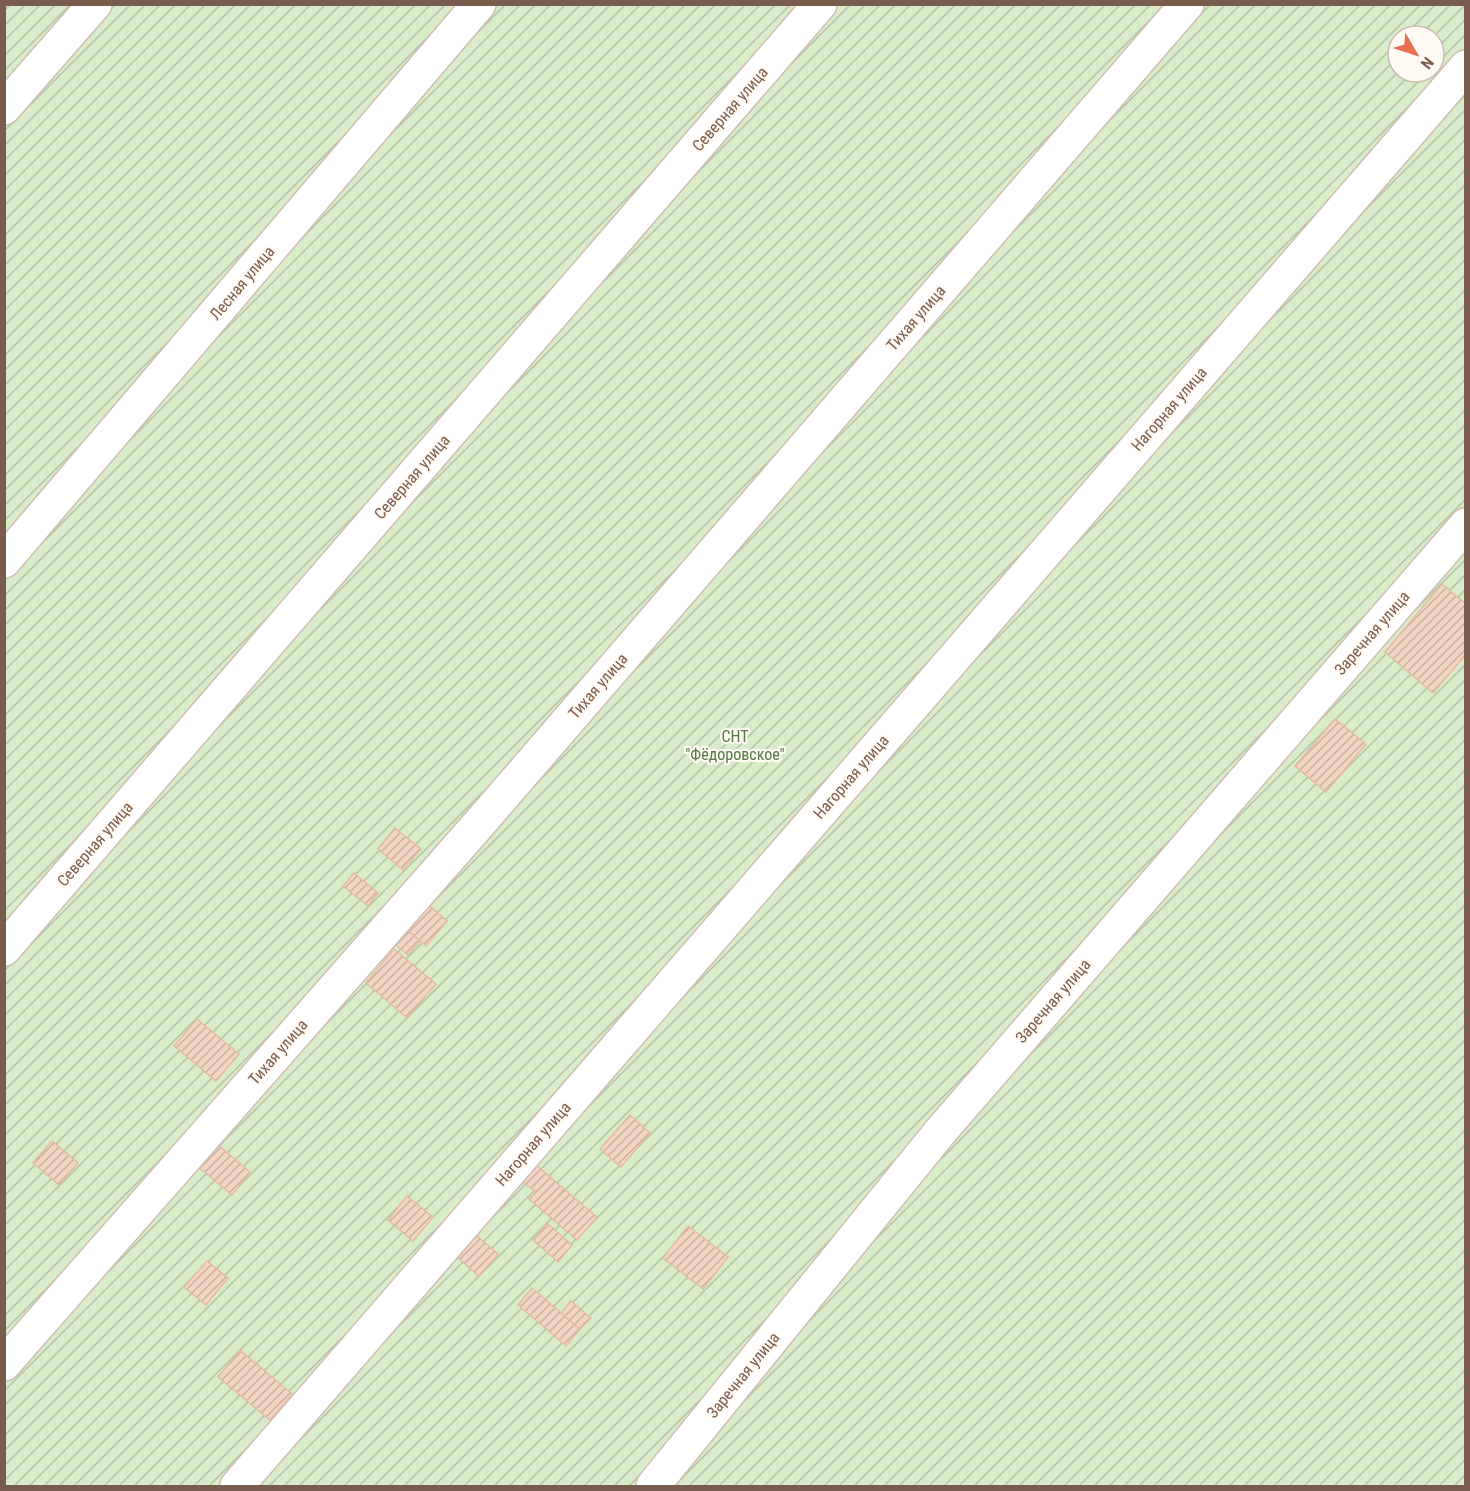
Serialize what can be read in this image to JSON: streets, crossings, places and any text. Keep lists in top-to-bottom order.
{
  "streets": {
    "street": [
      "Северная улица",
      "Лесная улица",
      "Тихая улица",
      "Нагорная улица",
      "Заречная улица"
    ]
  },
  "parks": ["СНТ \"Фёдоровское\""],
  "north": "bottom right"
}
